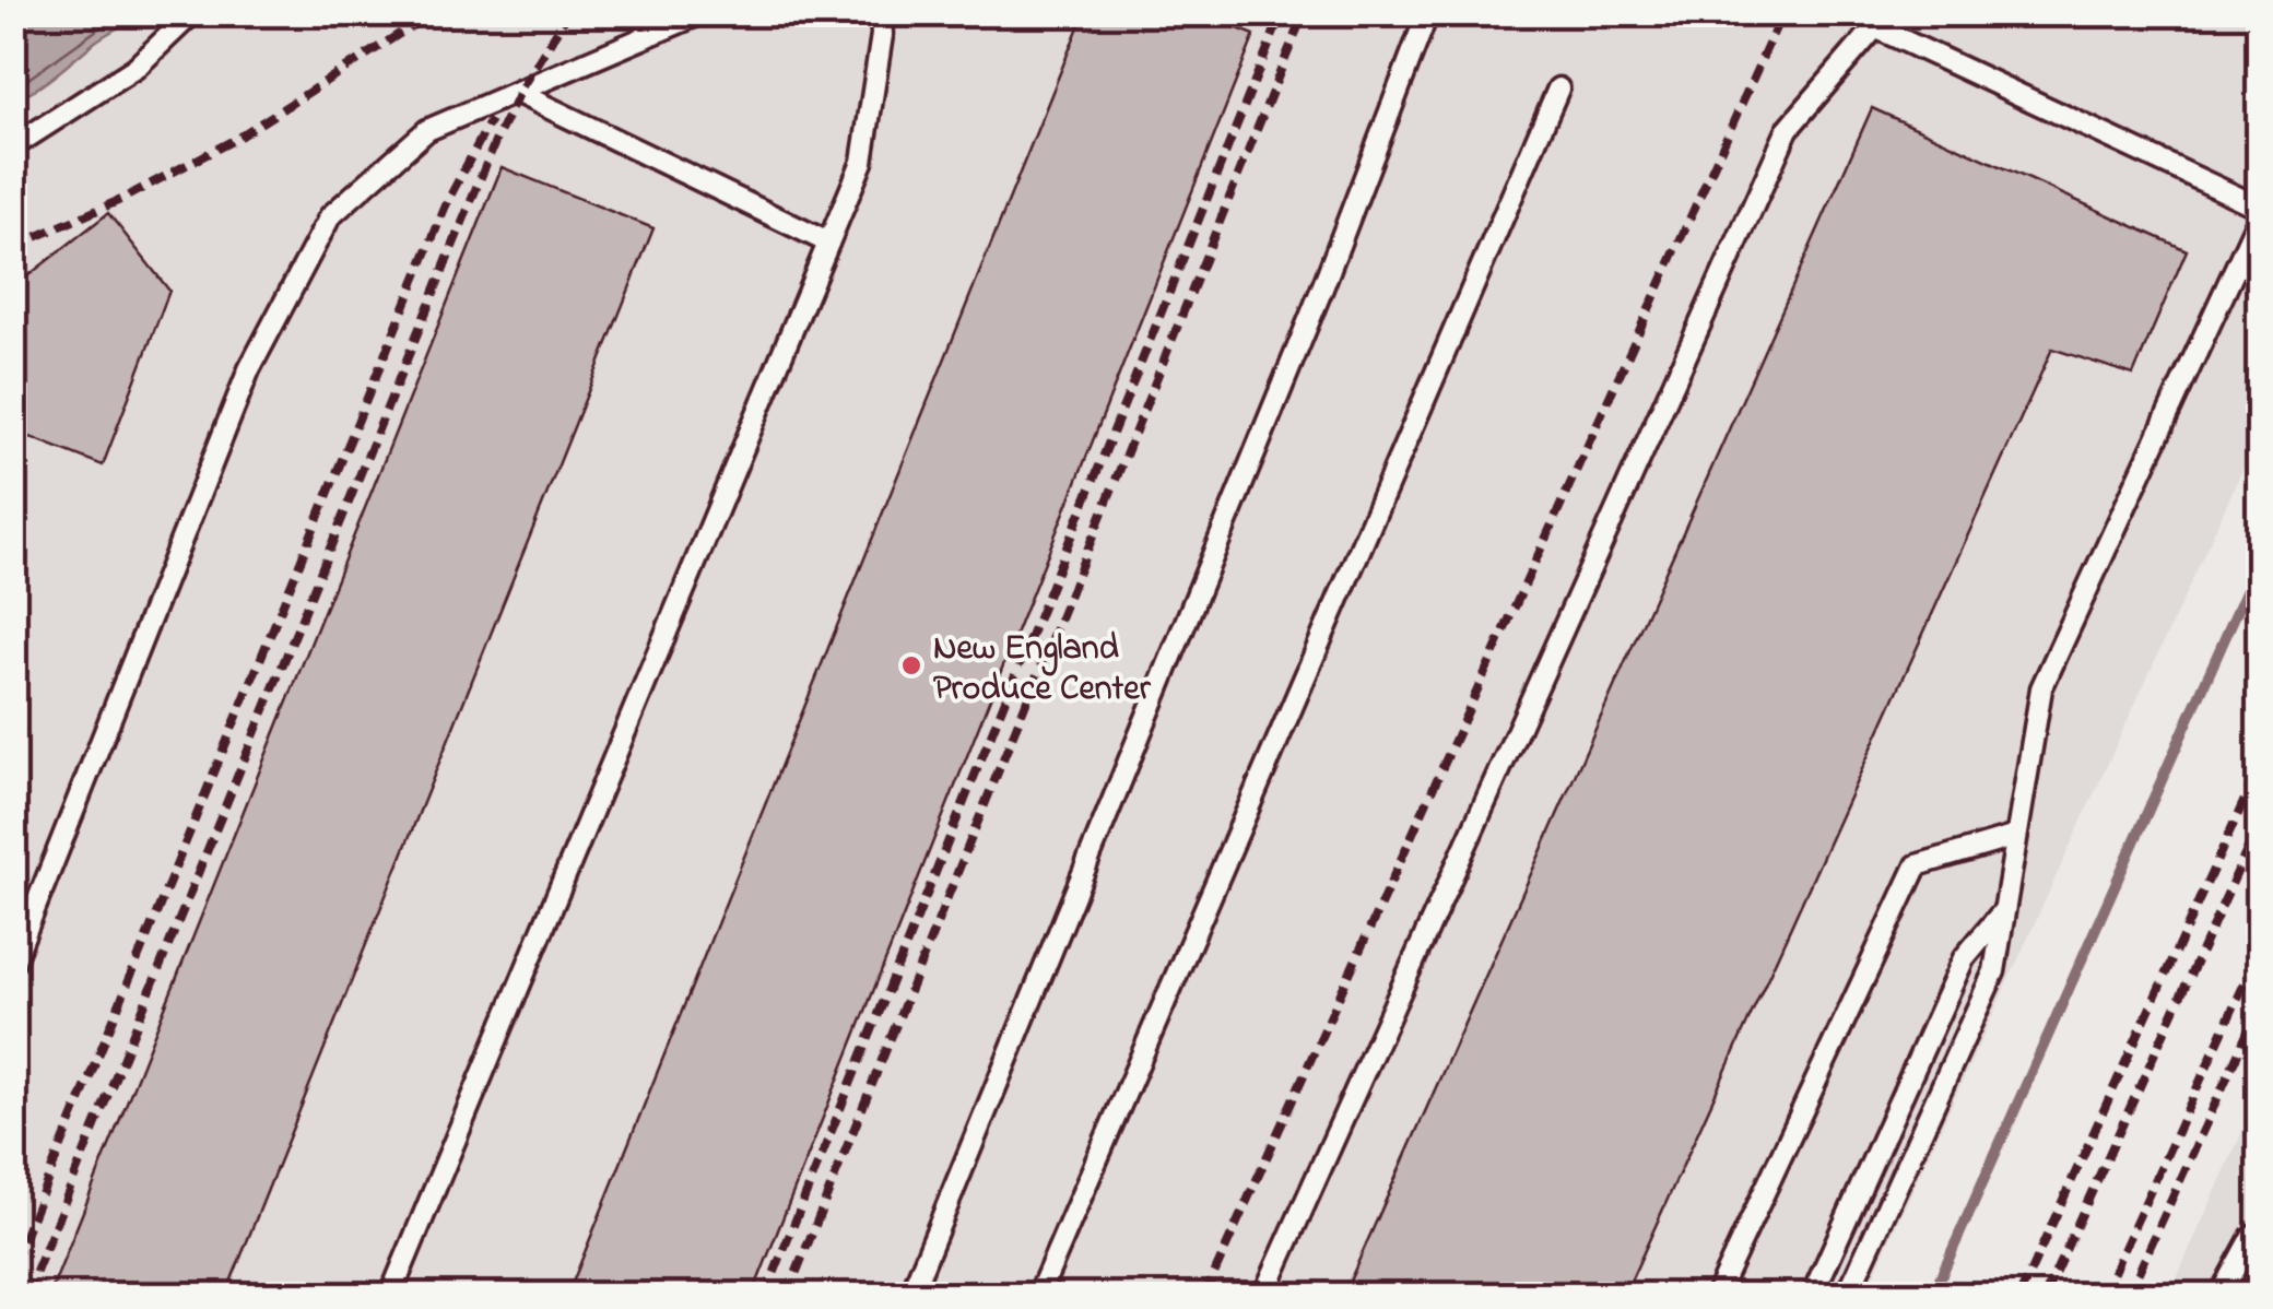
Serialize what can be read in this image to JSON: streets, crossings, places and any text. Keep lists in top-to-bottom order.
{
  "places": ["New England Produce Center"]
}
